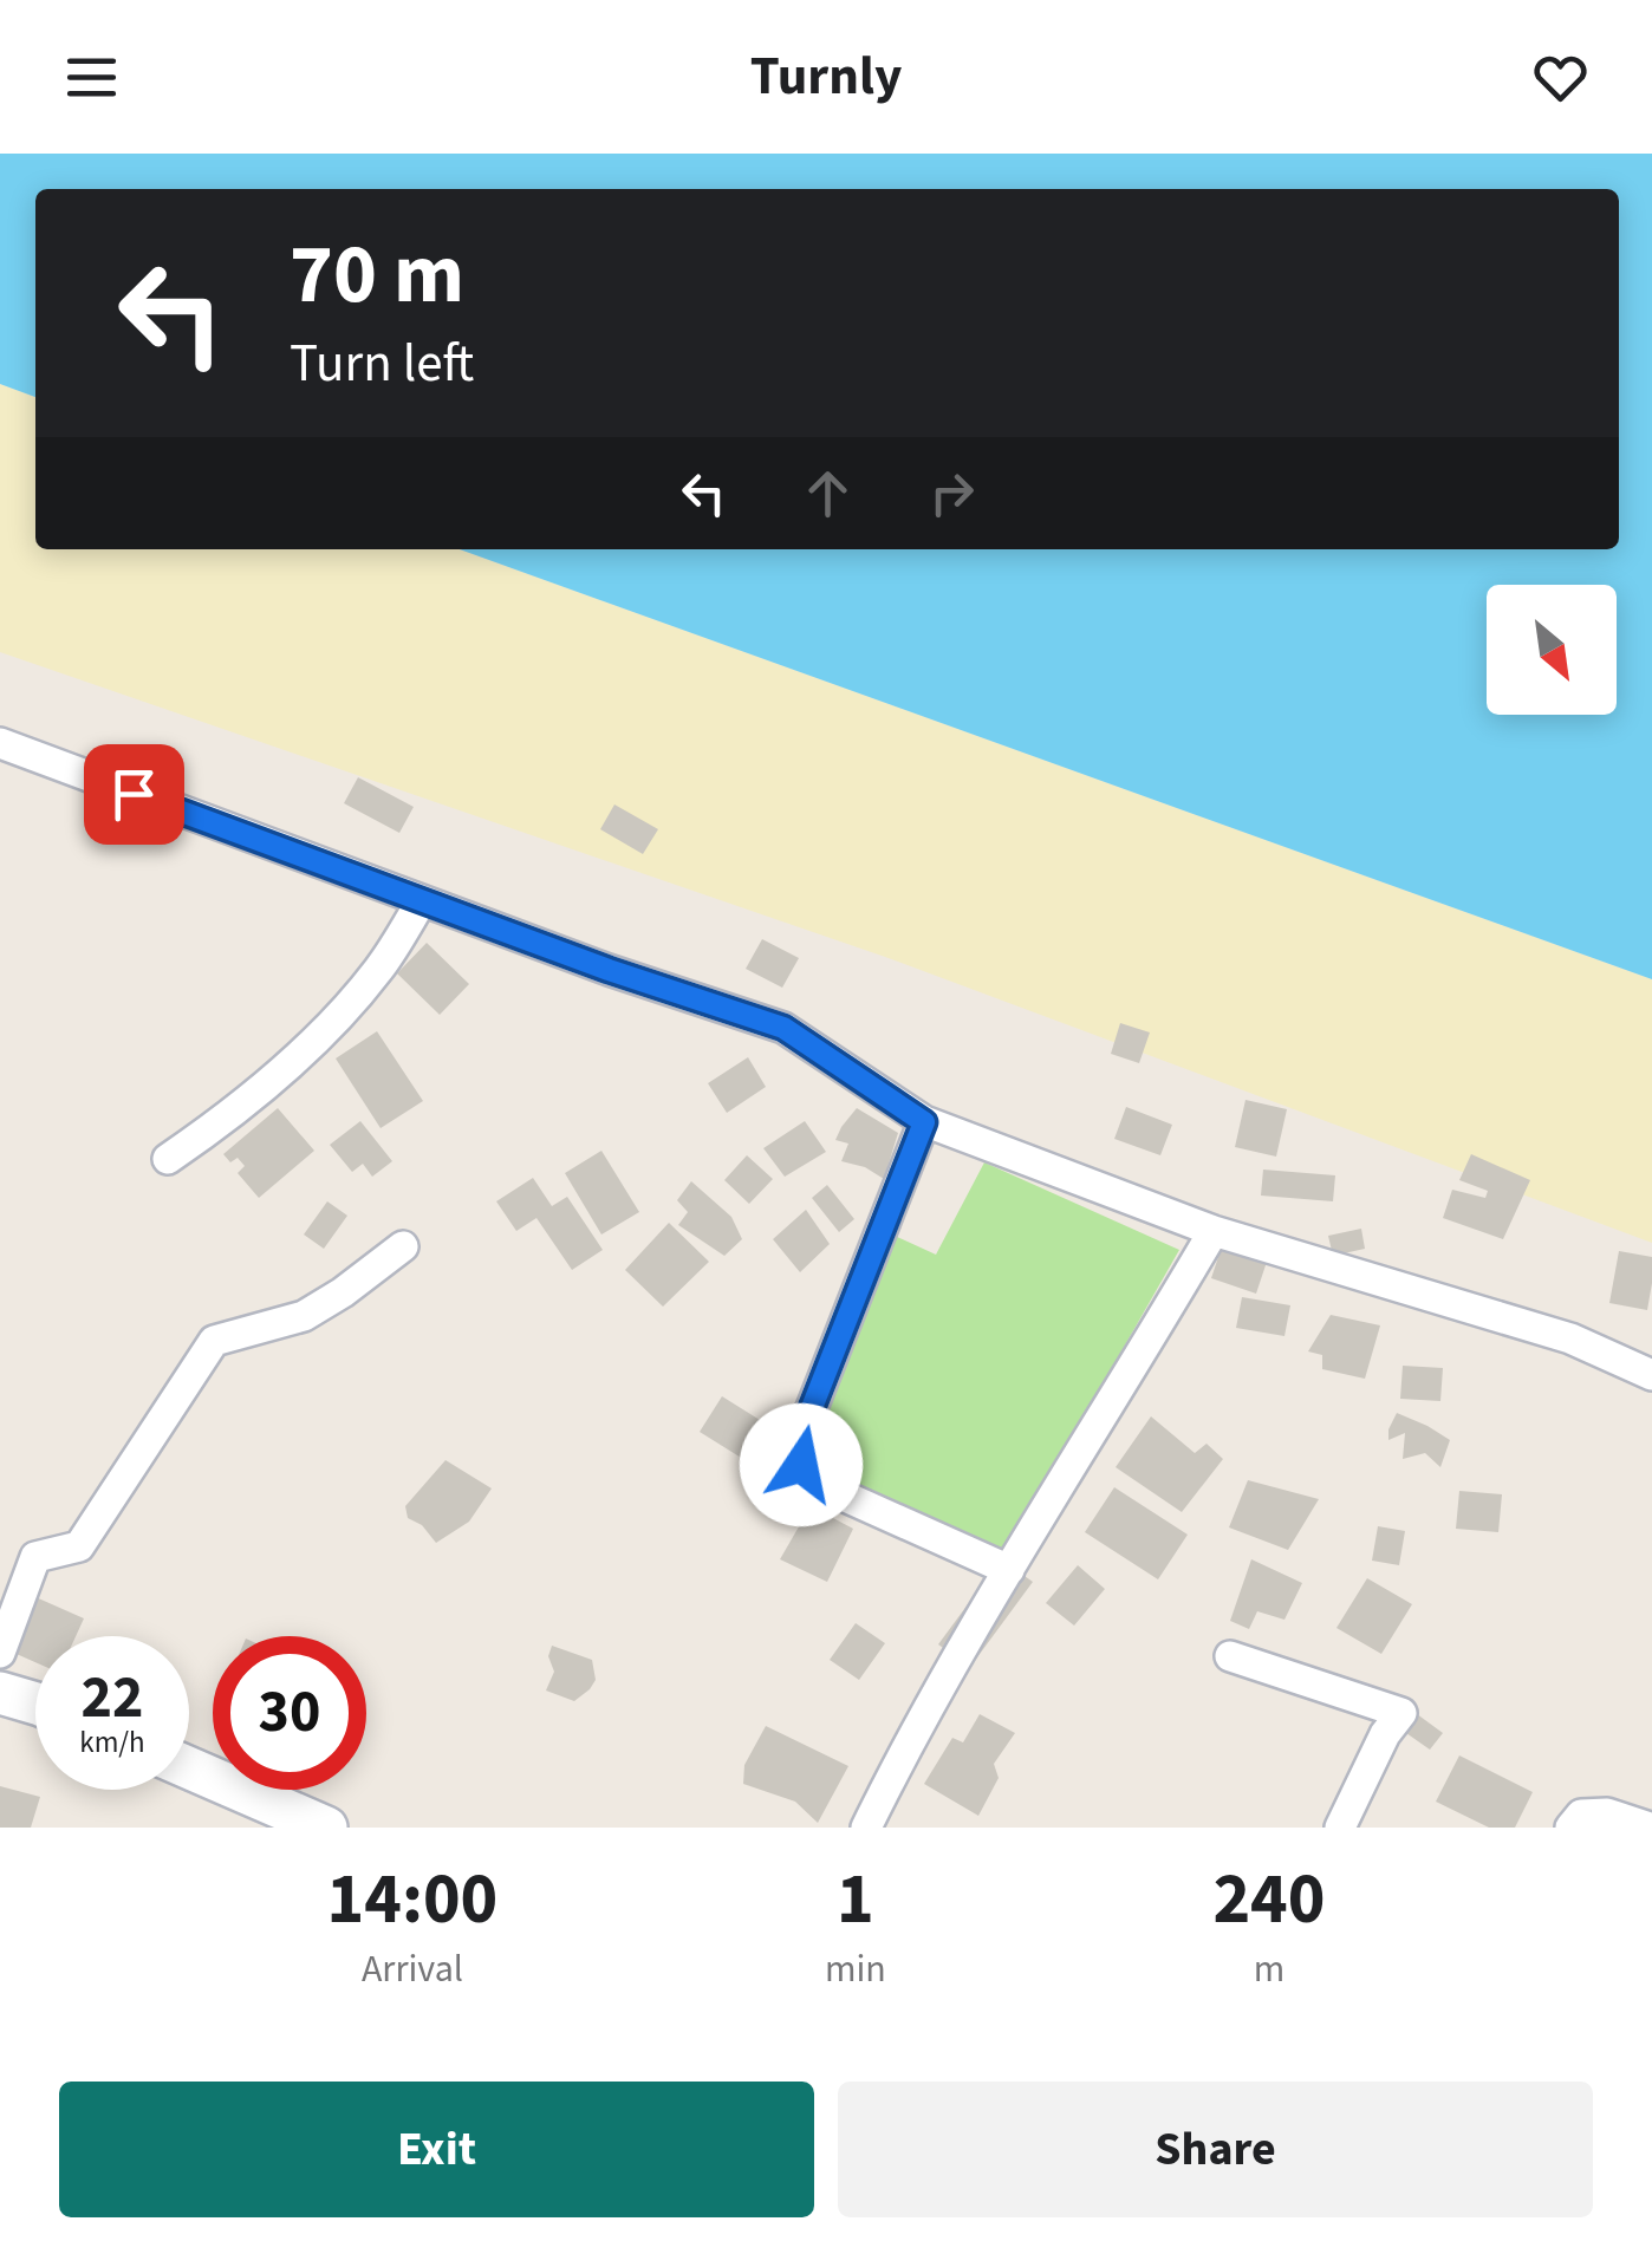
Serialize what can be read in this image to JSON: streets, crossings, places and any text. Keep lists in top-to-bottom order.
{
  "north": "bottom right",
  "page": {
    "header": "Turnly",
    "turn": ["70 m", "Turn left"],
    "speed": "22 km/h",
    "limit": "30",
    "eta": [
      "14:00",
      "Arrival",
      "1",
      "min",
      "240",
      "m"
    ],
    "buttons": ["Exit", "Share"]
  }
}
